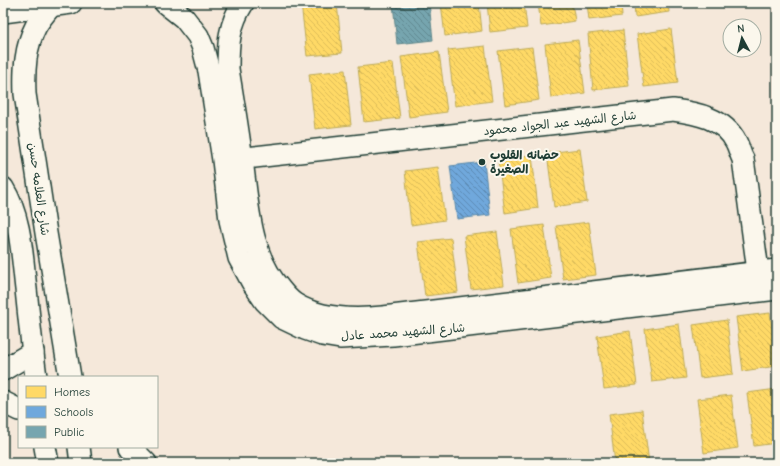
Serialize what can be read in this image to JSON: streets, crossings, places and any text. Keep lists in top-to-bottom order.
{
  "streets": {
    "street": ["شارع الشهيد عبد الجواد محمود", "شارع العلامه حسن", "شارع الشهيد محمد عادل"]
  },
  "crossings": [
    ["شارع الشهيد عبد الجواد محمود", "شارع الشهيد محمد عادل"]
  ],
  "places": ["حضانه القلوب الصغيرة"],
  "legend": ["Homes", "Schools", "Public"],
  "north": "top"
}
